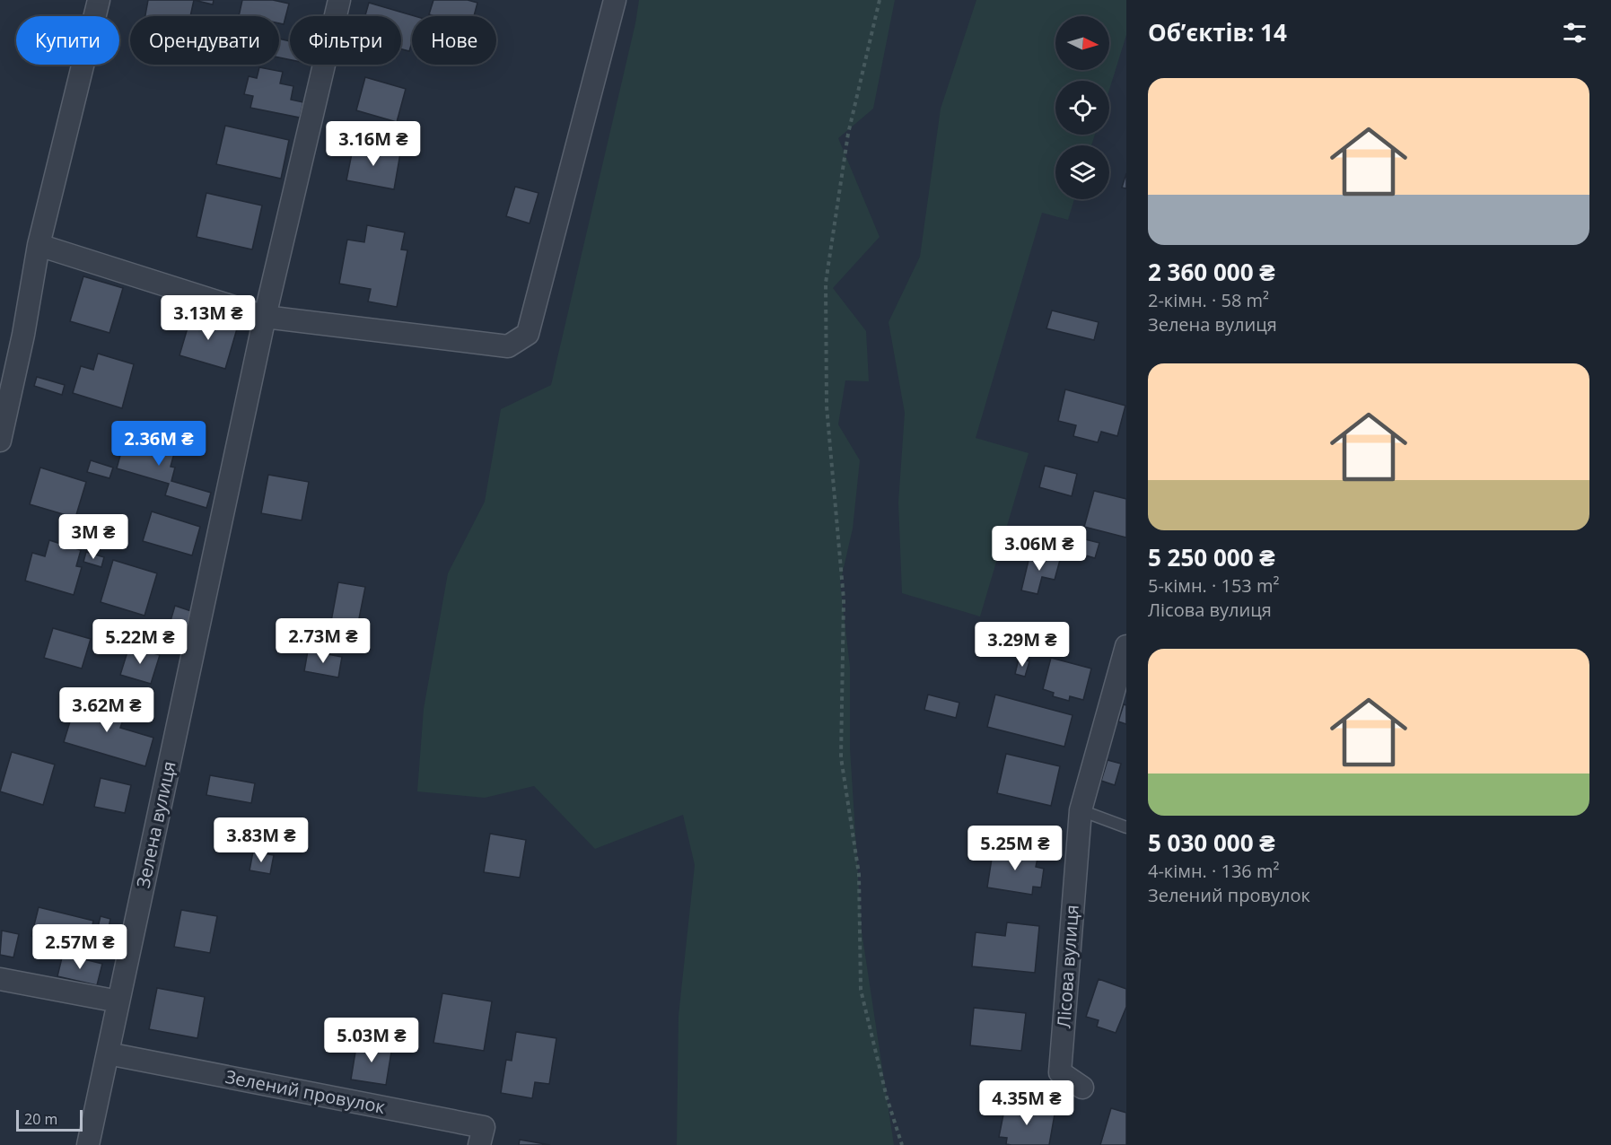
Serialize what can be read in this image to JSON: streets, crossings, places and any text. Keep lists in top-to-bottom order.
{
  "streets": {
    "street": ["Зелена вулиця", "Лісова вулиця", "Зелений провулок"]
  },
  "crossings": [
    ["Зелена вулиця", "Зелений провулок"]
  ],
  "scale_bar": "20 m",
  "north": "right",
  "page": {
    "heading": "Об’єктів: 14",
    "chip": [
      "Купити",
      "Орендувати",
      "Фільтри",
      "Нове"
    ],
    "list": [
      {
        "name": "2 360 000 ₴",
        "note": "2-кімн. · 58 m² · Зелена вулиця"
      },
      {
        "name": "5 250 000 ₴",
        "note": "5-кімн. · 153 m² · Лісова вулиця"
      },
      {
        "name": "5 030 000 ₴",
        "note": "4-кімн. · 136 m² · Зелений провулок"
      }
    ],
    "price": [
      "3.16M ₴",
      "3.13M ₴",
      "2.36M ₴",
      "3M ₴",
      "3.06M ₴",
      "2.73M ₴",
      "5.22M ₴",
      "3.29M ₴",
      "3.62M ₴",
      "3.83M ₴",
      "5.25M ₴",
      "2.57M ₴",
      "5.03M ₴",
      "4.35M ₴"
    ],
    "scale": "20 m"
  }
}
